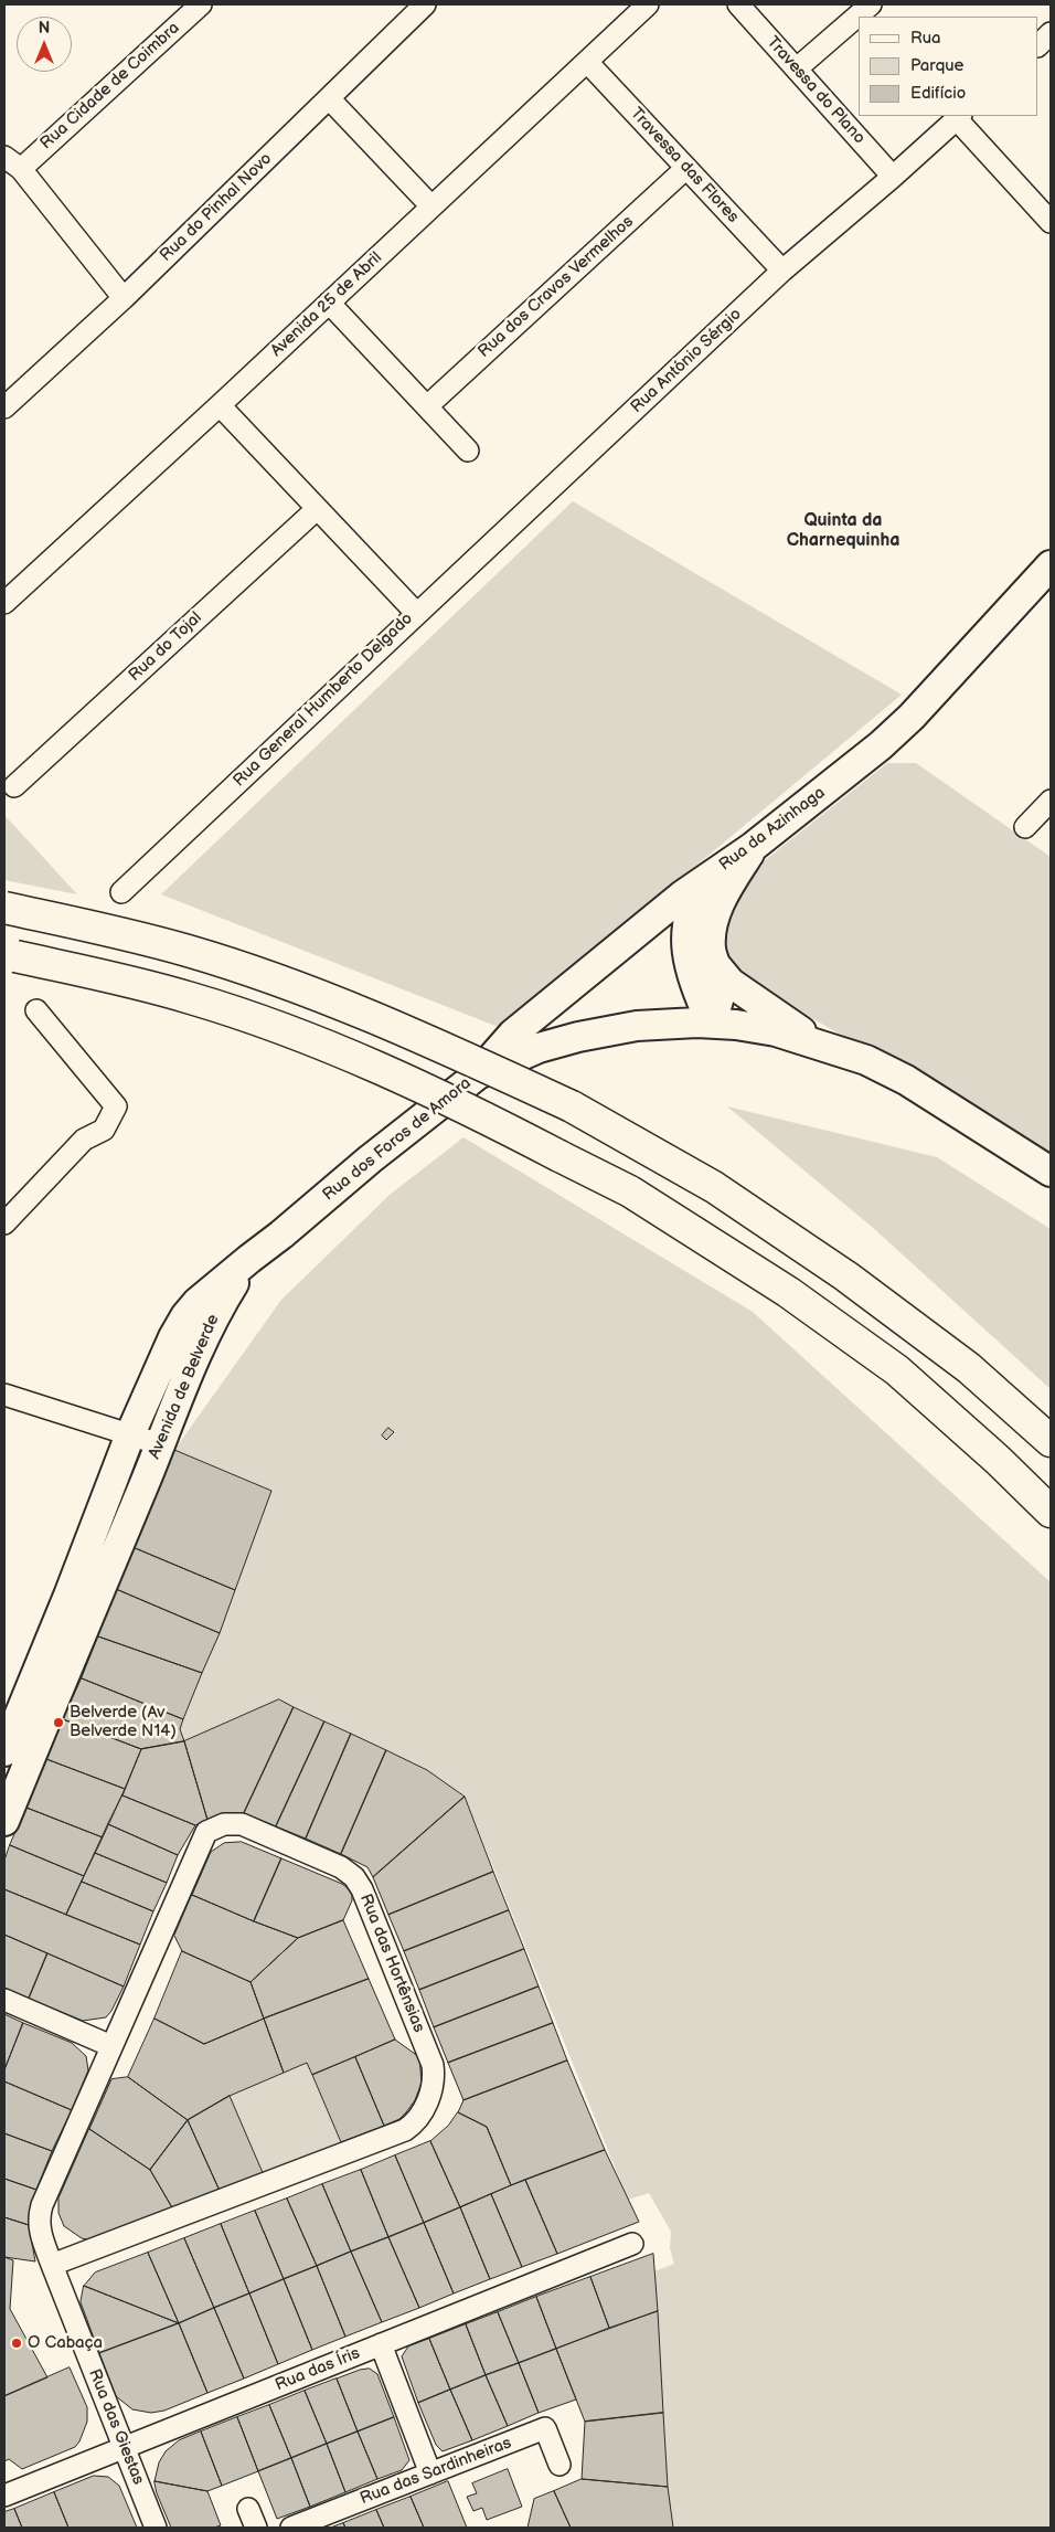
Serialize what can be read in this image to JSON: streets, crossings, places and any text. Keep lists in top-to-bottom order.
{
  "streets": {
    "main road": ["Rua da Azinhaga", "Rua dos Foros de Amora", "Avenida de Belverde"],
    "street": [
      "Rua Cidade de Coimbra",
      "Travessa do Plano",
      "Travessa das Flores",
      "Rua do Pinhal Novo",
      "Rua dos Cravos Vermelhos",
      "Avenida 25 de Abril",
      "Rua António Sérgio",
      "Rua do Tojal",
      "Rua General Humberto Delgado",
      "Rua das Hortênsias",
      "Rua das Íris",
      "Rua das Giestas",
      "Rua das Sardinheiras"
    ]
  },
  "crossings": [
    ["Travessa do Plano", "Rua António Sérgio"],
    ["Travessa das Flores", "Rua dos Cravos Vermelhos"],
    ["Travessa das Flores", "Avenida 25 de Abril"],
    ["Travessa das Flores", "Rua António Sérgio"],
    ["Avenida 25 de Abril", "Rua General Humberto Delgado"],
    ["Rua António Sérgio", "Rua General Humberto Delgado"],
    ["Rua do Tojal", "Rua General Humberto Delgado"],
    ["Rua da Azinhaga", "Rua dos Foros de Amora"],
    ["Rua dos Foros de Amora", "Avenida de Belverde"],
    ["Rua das Hortênsias", "Rua das Giestas"],
    ["Rua das Íris", "Rua das Giestas"]
  ],
  "districts": ["Quinta da Charnequinha"],
  "places": ["Belverde (Av Belverde N14)", "O Cabaça"],
  "legend": ["Rua", "Parque", "Edifício"],
  "north": "top"
}
